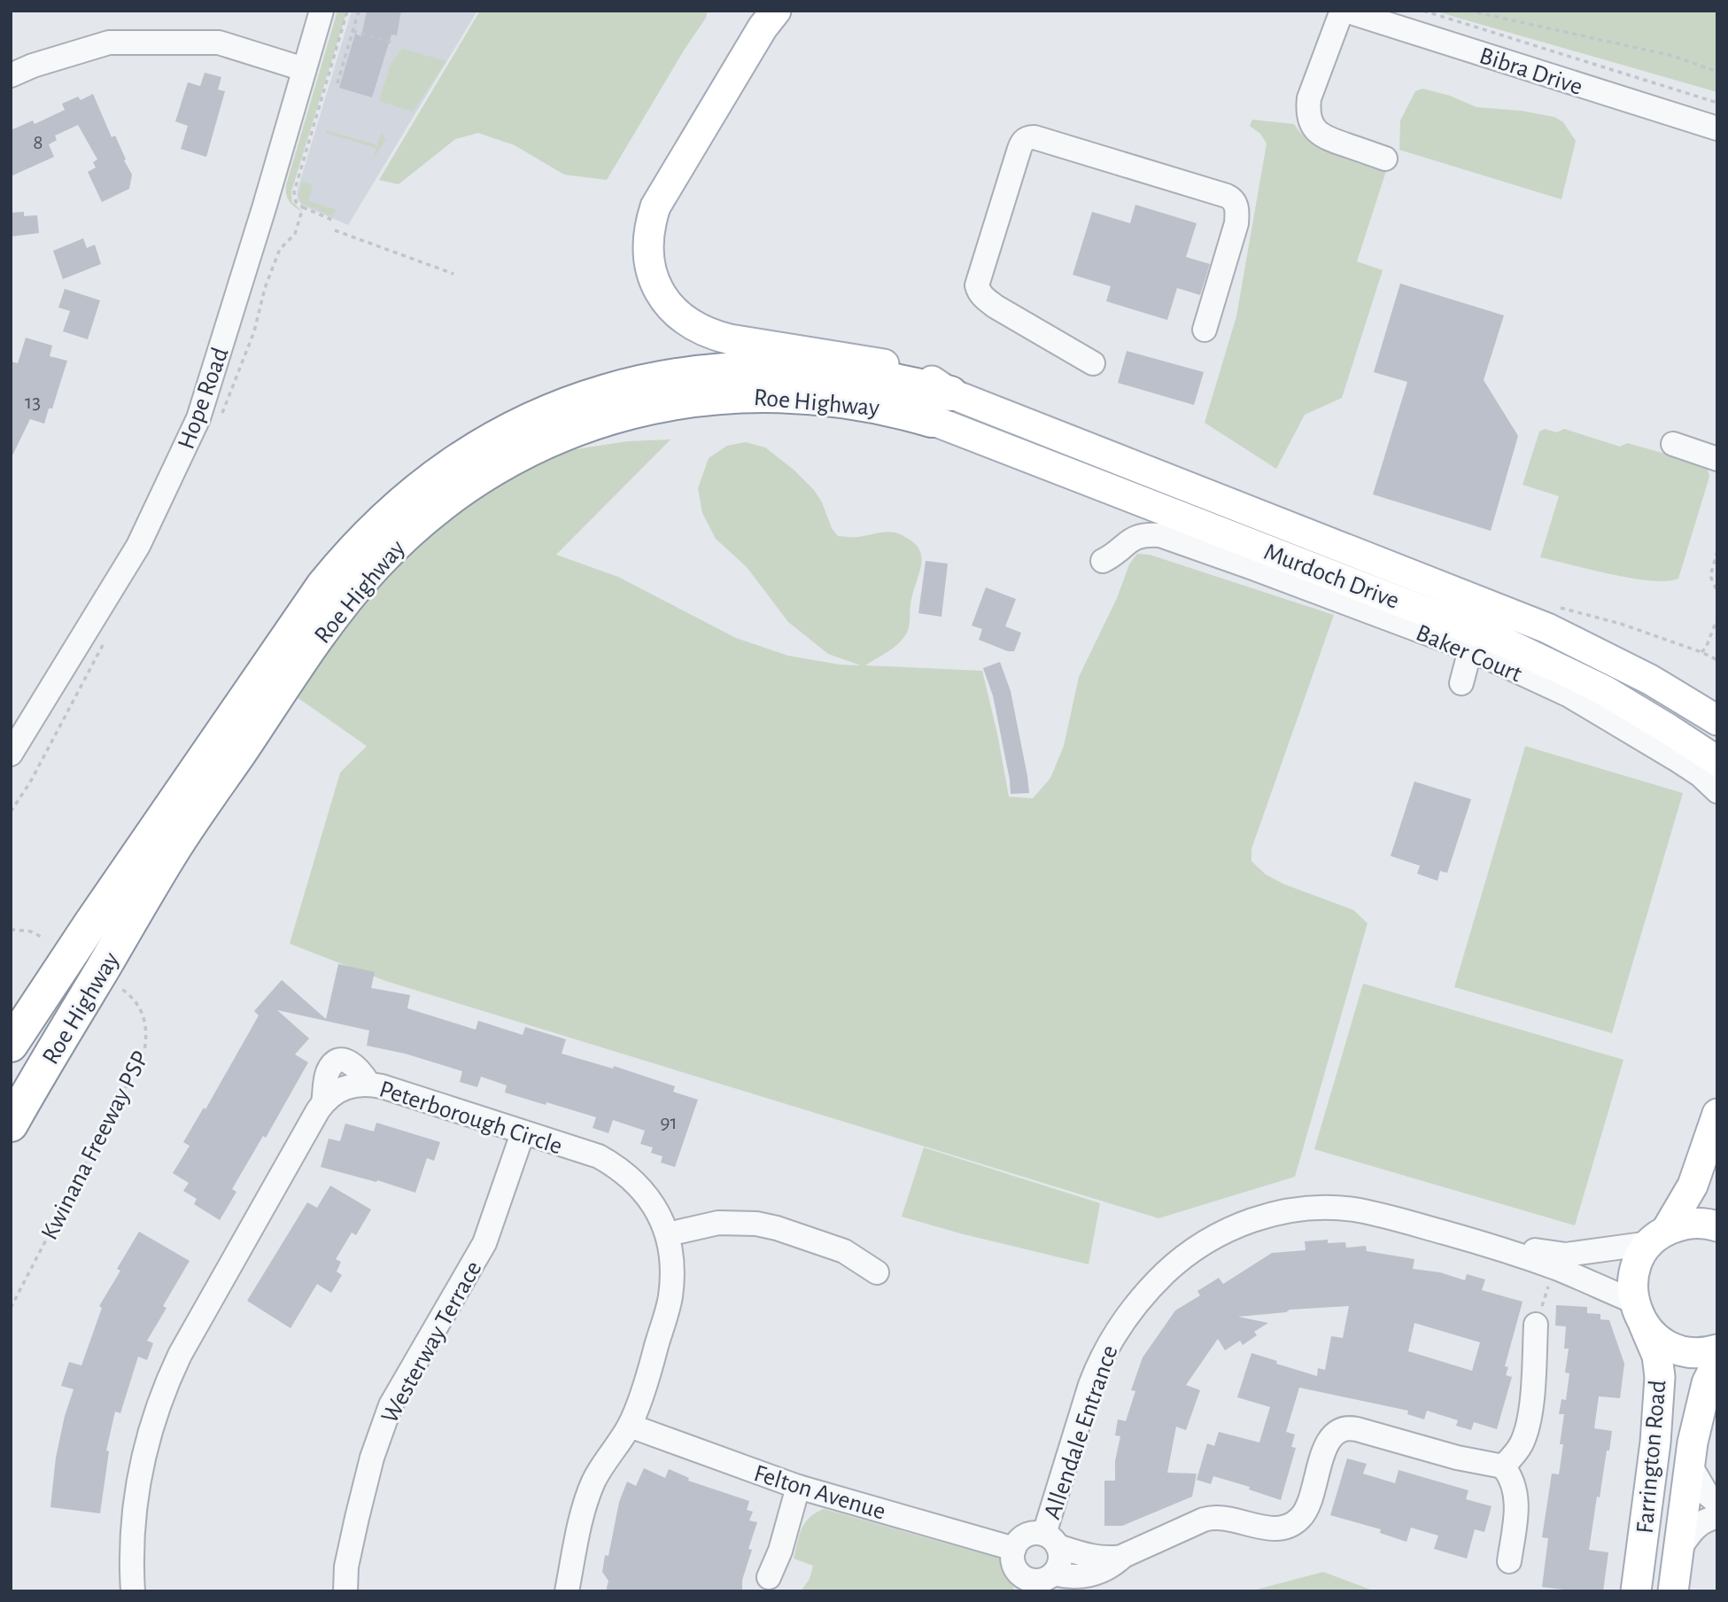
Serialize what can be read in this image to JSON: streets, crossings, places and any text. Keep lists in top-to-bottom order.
{
  "streets": {
    "highway": ["Roe Highway"],
    "main road": ["Murdoch Drive", "Farrington Road"],
    "street": [
      "Bibra Drive",
      "Hope Road",
      "Baker Court",
      "Peterborough Circle",
      "Westerway Terrace",
      "Allendale Entrance",
      "Felton Avenue"
    ],
    "path": ["Kwinana Freeway PSP"]
  },
  "crossings": [
    ["Roe Highway", "Murdoch Drive"],
    ["Peterborough Circle", "Westerway Terrace"],
    ["Peterborough Circle", "Felton Avenue"],
    ["Allendale Entrance", "Farrington Road"],
    ["Allendale Entrance", "Felton Avenue"]
  ],
  "house_numbers": ["8", "13", "91"]
}
